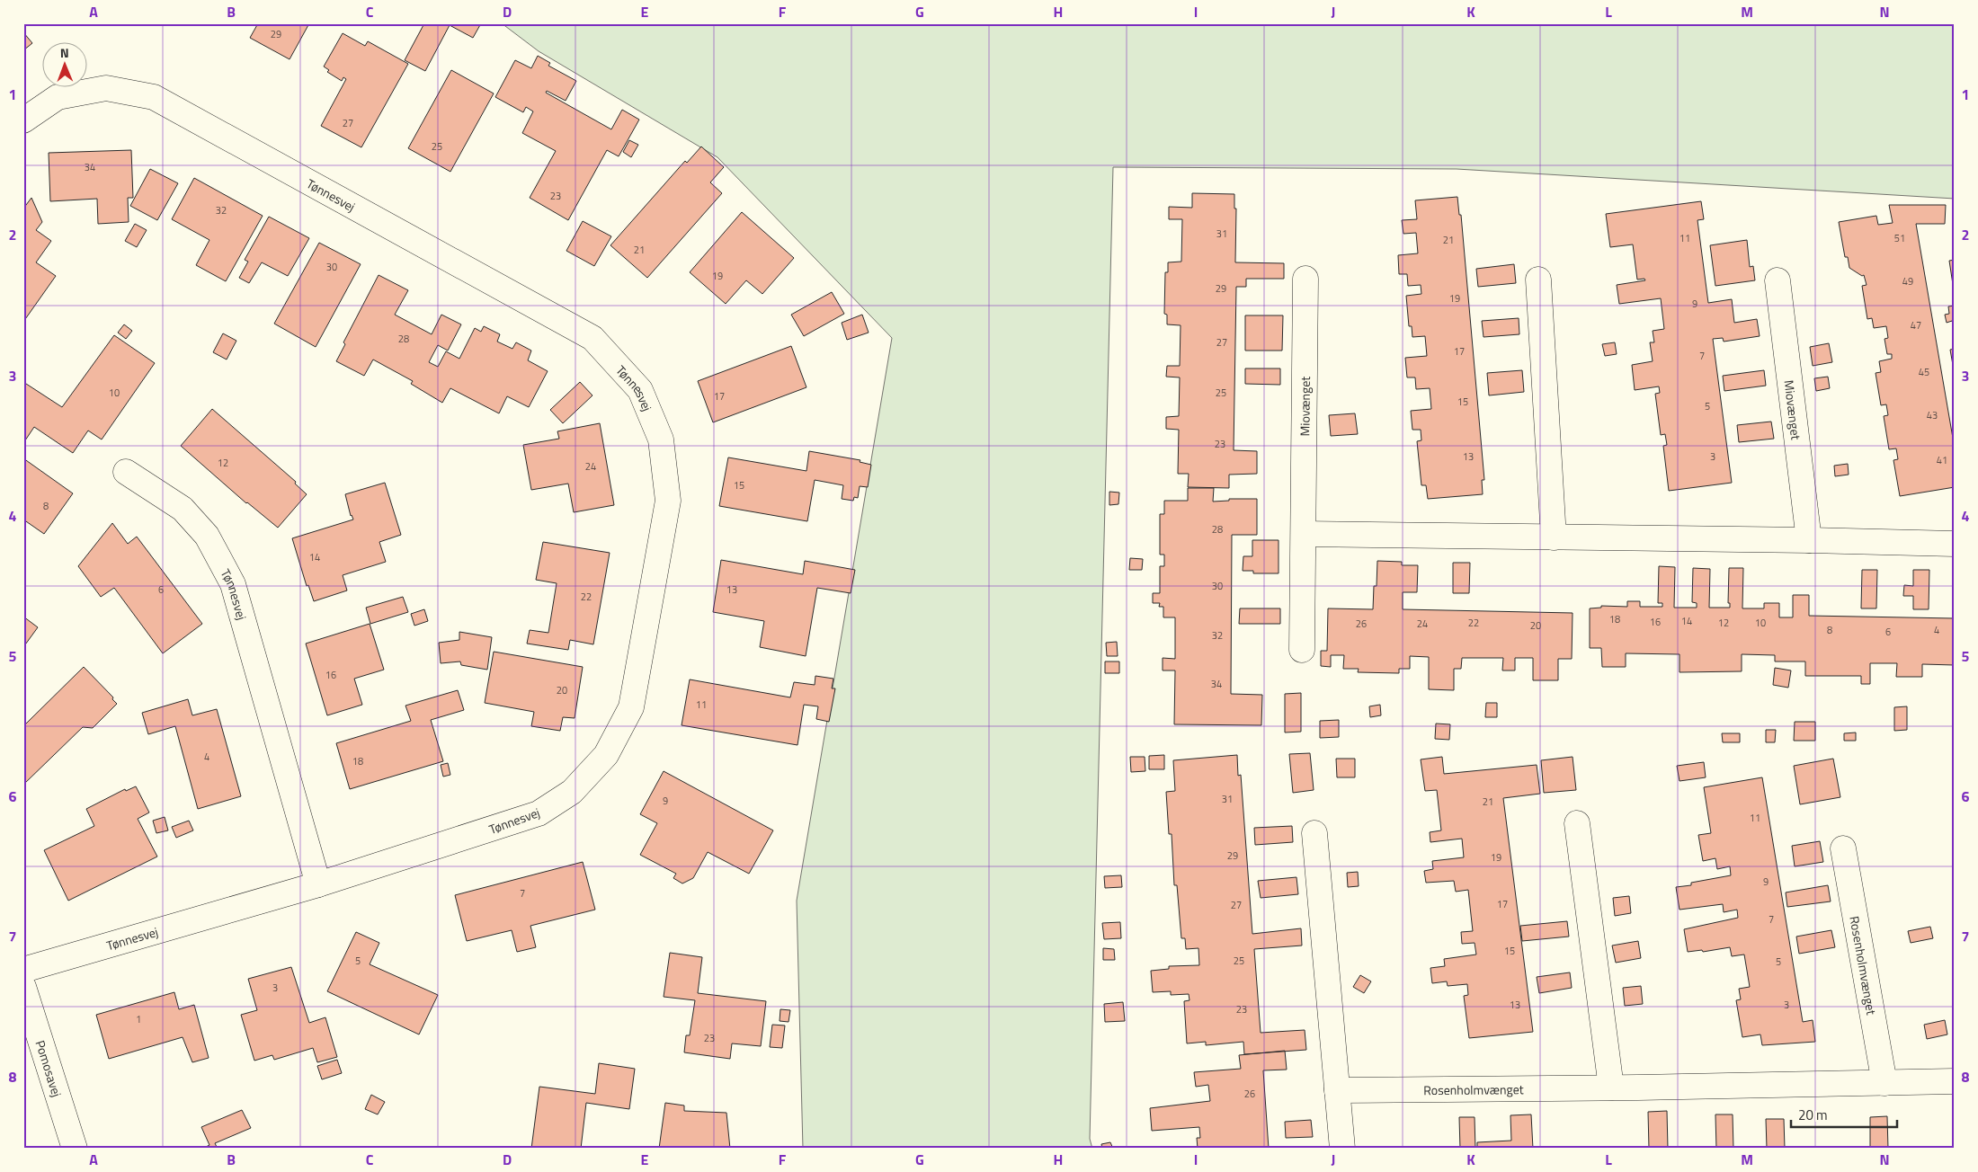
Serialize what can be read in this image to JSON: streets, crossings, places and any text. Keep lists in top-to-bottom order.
{
  "streets": {
    "street": [
      "Tønnesvej",
      "Miovænget",
      "Rosenholmvænget",
      "Pomosavej"
    ]
  },
  "house_numbers": [
    "29",
    "27",
    "25",
    "34",
    "23",
    "32",
    "31",
    "11",
    "51",
    "21",
    "21",
    "30",
    "19",
    "49",
    "29",
    "19",
    "9",
    "47",
    "28",
    "27",
    "17",
    "7",
    "45",
    "10",
    "25",
    "17",
    "15",
    "5",
    "43",
    "23",
    "13",
    "3",
    "41",
    "12",
    "24",
    "15",
    "8",
    "28",
    "14",
    "30",
    "6",
    "13",
    "22",
    "18",
    "14",
    "16",
    "22",
    "12",
    "10",
    "26",
    "24",
    "20",
    "8",
    "4",
    "6",
    "32",
    "16",
    "34",
    "20",
    "11",
    "4",
    "18",
    "31",
    "9",
    "21",
    "11",
    "29",
    "19",
    "9",
    "7",
    "17",
    "27",
    "7",
    "15",
    "5",
    "25",
    "5",
    "3",
    "13",
    "3",
    "23",
    "1",
    "23",
    "26"
  ],
  "scale_bar": "20 m",
  "north": "top",
  "grid": {
    "columns": [
      "A",
      "B",
      "C",
      "D",
      "E",
      "F",
      "G",
      "H",
      "I",
      "J",
      "K",
      "L",
      "M",
      "N"
    ],
    "rows": [
      "1",
      "2",
      "3",
      "4",
      "5",
      "6",
      "7",
      "8"
    ]
  }
}
